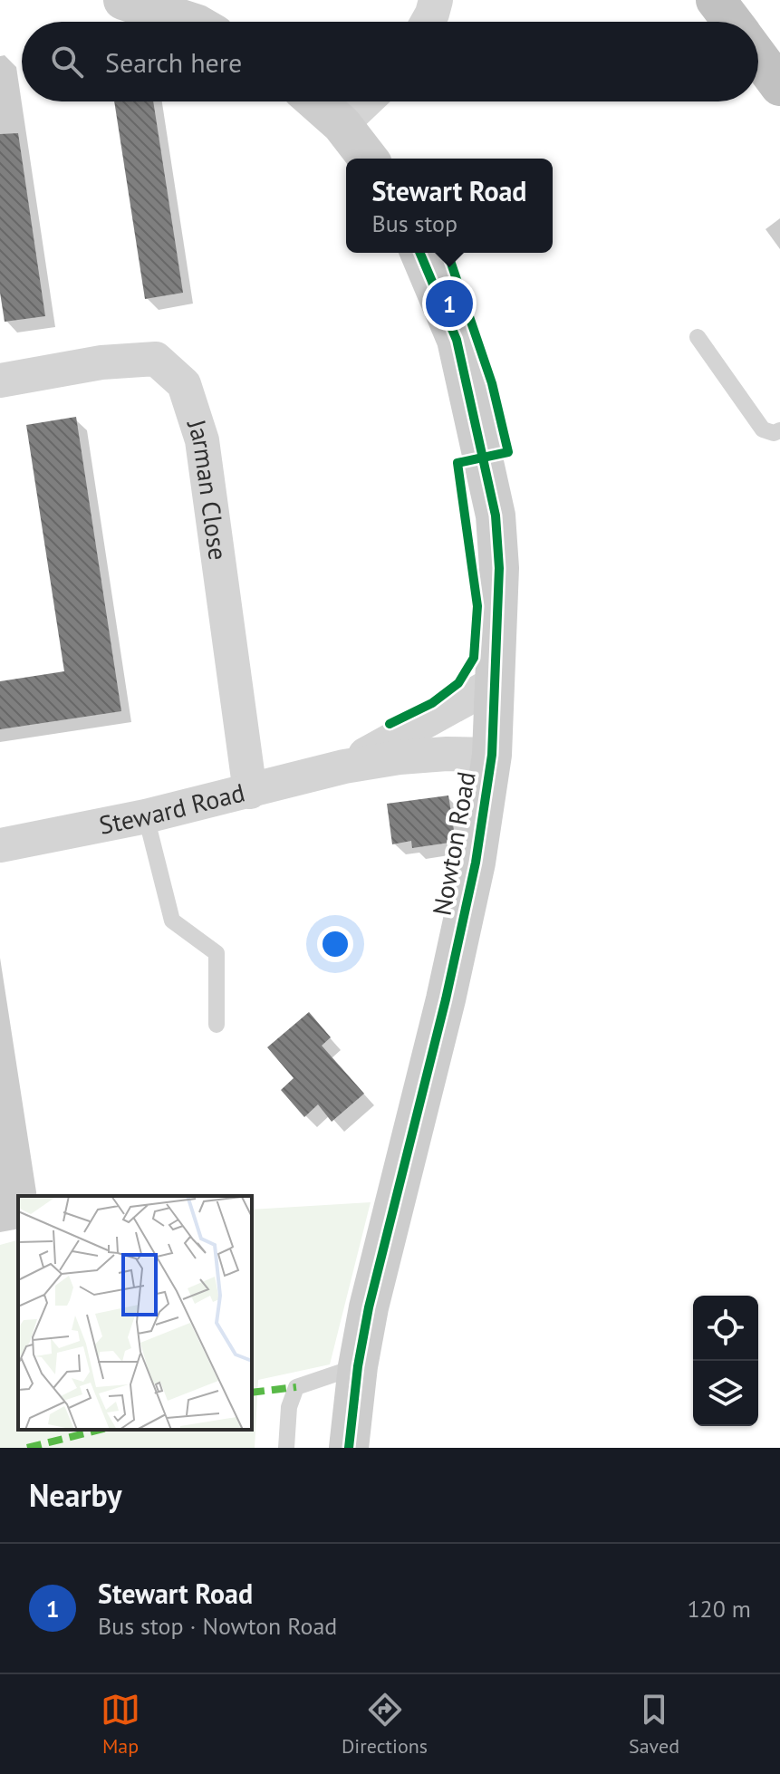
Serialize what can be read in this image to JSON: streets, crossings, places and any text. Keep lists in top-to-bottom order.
{
  "streets": {
    "street": ["Jarman Close", "Steward Road", "Nowton Road"]
  },
  "crossings": [
    ["Jarman Close", "Steward Road"],
    ["Steward Road", "Nowton Road"]
  ],
  "page": {
    "search": "Search here",
    "popup": ["Stewart Road", "Bus stop"],
    "pins": "1",
    "heading": "Nearby",
    "list": [
      {
        "mark": "1",
        "name": "Stewart Road",
        "note": "Bus stop · Nowton Road",
        "value": "120 m"
      }
    ],
    "nav": ["Map", "Directions", "Saved"]
  }
}
